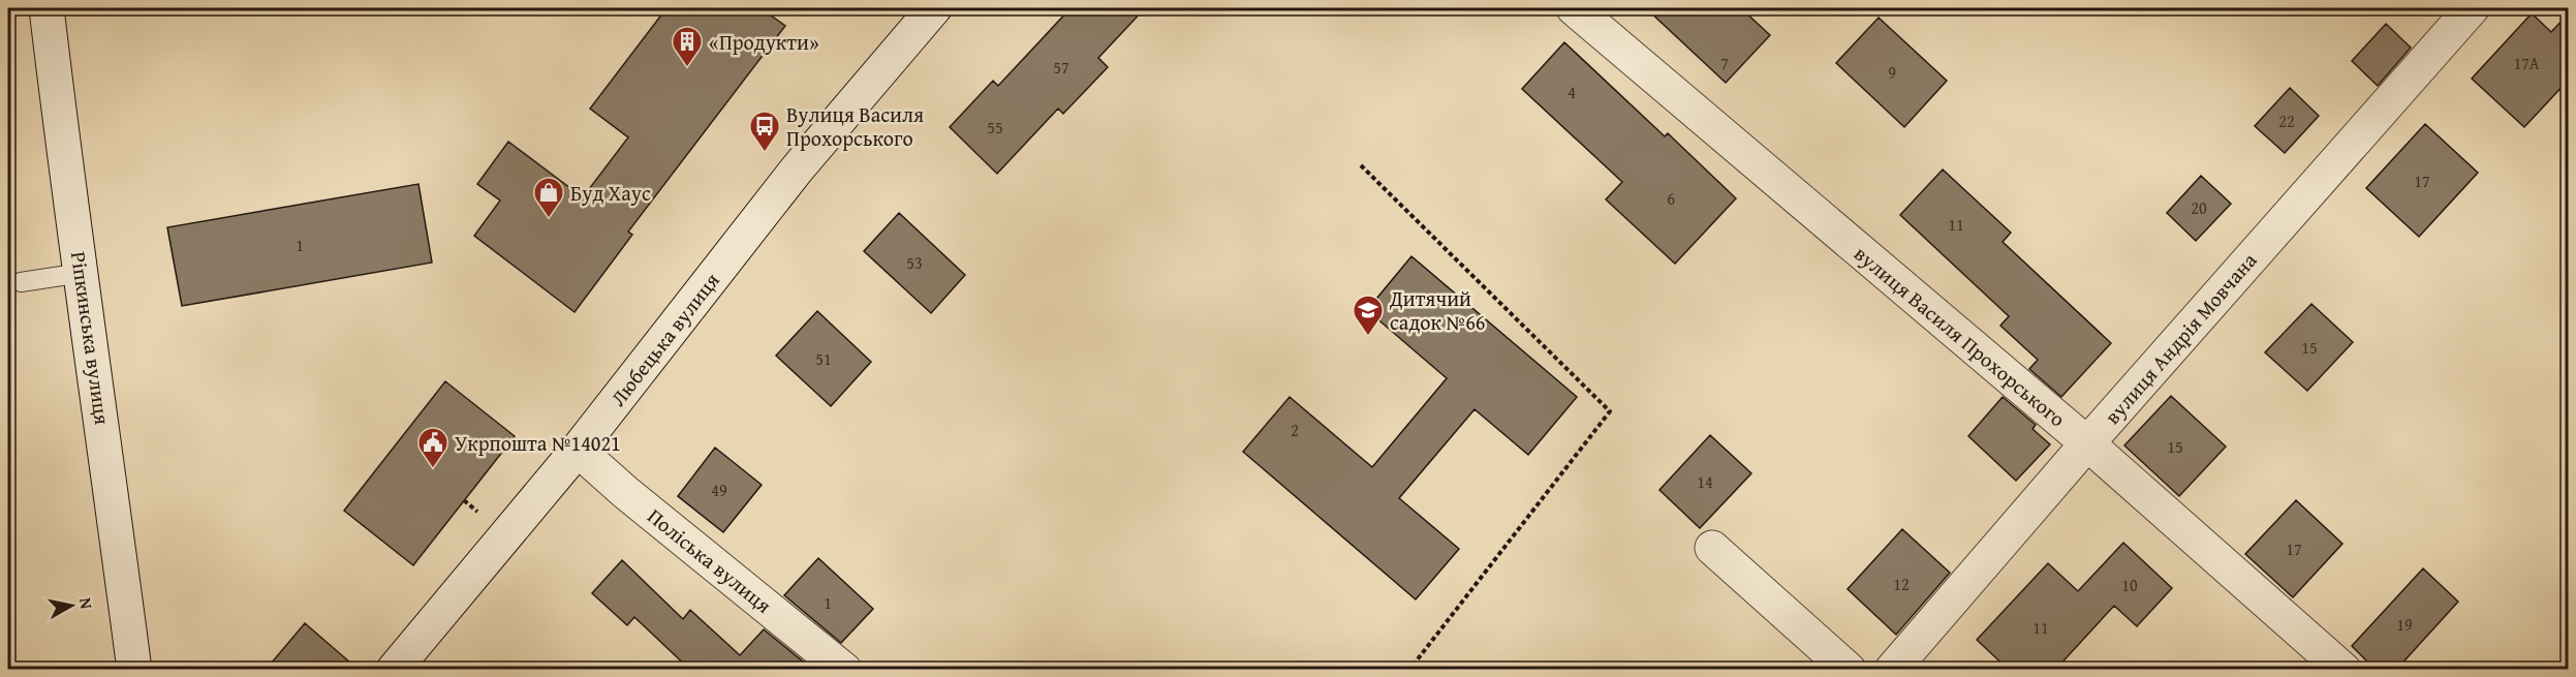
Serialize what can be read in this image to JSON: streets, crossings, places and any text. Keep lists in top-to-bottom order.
{
  "streets": {
    "street": [
      "вулиця Василя Прохорського",
      "Ріпкинська вулиця",
      "вулиця Андрія Мовчана",
      "Любецька вулиця",
      "Поліська вулиця"
    ]
  },
  "crossings": [
    ["вулиця Василя Прохорського", "вулиця Андрія Мовчана"],
    ["Любецька вулиця", "Поліська вулиця"]
  ],
  "places": {
    "building": ["«Продукти»"],
    "bus stop": ["Вулиця Василя Прохорського"],
    "shop": ["Буд Хаус"],
    "school or university": ["Дитячий садок №66"],
    "public building": ["Укрпошта №14021"]
  },
  "house_numbers": [
    "7",
    "17А",
    "57",
    "9",
    "4",
    "22",
    "55",
    "17",
    "6",
    "20",
    "11",
    "1",
    "53",
    "15",
    "51",
    "2",
    "15",
    "14",
    "49",
    "17",
    "12",
    "10",
    "1",
    "19",
    "11"
  ],
  "north": "right"
}
